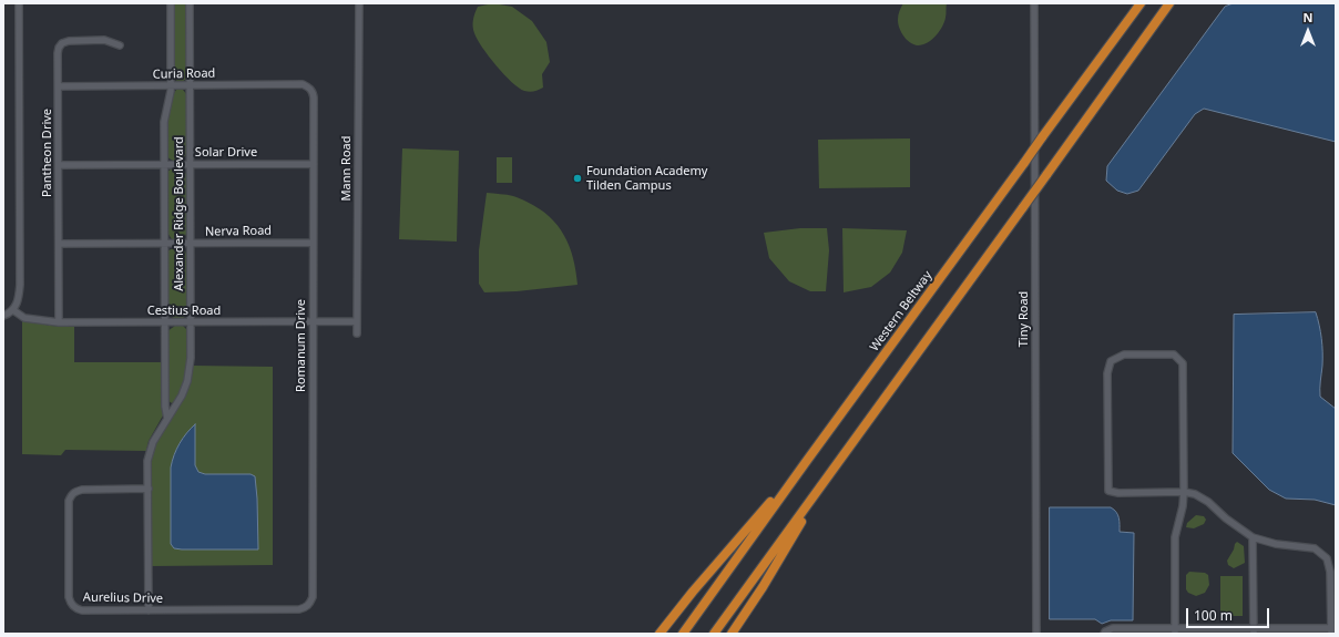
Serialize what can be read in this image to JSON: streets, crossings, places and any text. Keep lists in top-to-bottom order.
{
  "streets": {
    "highway": ["Western Beltway"],
    "street": [
      "Curia Road",
      "Pantheon Drive",
      "Solar Drive",
      "Mann Road",
      "Alexander Ridge Boulevard",
      "Nerva Road",
      "Cestius Road",
      "Tiny Road",
      "Romanum Drive",
      "Aurelius Drive"
    ]
  },
  "crossings": [
    ["Curia Road", "Pantheon Drive"],
    ["Curia Road", "Alexander Ridge Boulevard"],
    ["Curia Road", "Romanum Drive"],
    ["Pantheon Drive", "Solar Drive"],
    ["Pantheon Drive", "Nerva Road"],
    ["Pantheon Drive", "Cestius Road"],
    ["Solar Drive", "Alexander Ridge Boulevard"],
    ["Solar Drive", "Romanum Drive"],
    ["Mann Road", "Cestius Road"],
    ["Alexander Ridge Boulevard", "Nerva Road"],
    ["Alexander Ridge Boulevard", "Cestius Road"],
    ["Alexander Ridge Boulevard", "Aurelius Drive"],
    ["Nerva Road", "Romanum Drive"],
    ["Cestius Road", "Romanum Drive"],
    ["Romanum Drive", "Aurelius Drive"]
  ],
  "places": ["Foundation Academy Tilden Campus"],
  "scale_bar": "100 m",
  "north": "top"
}
